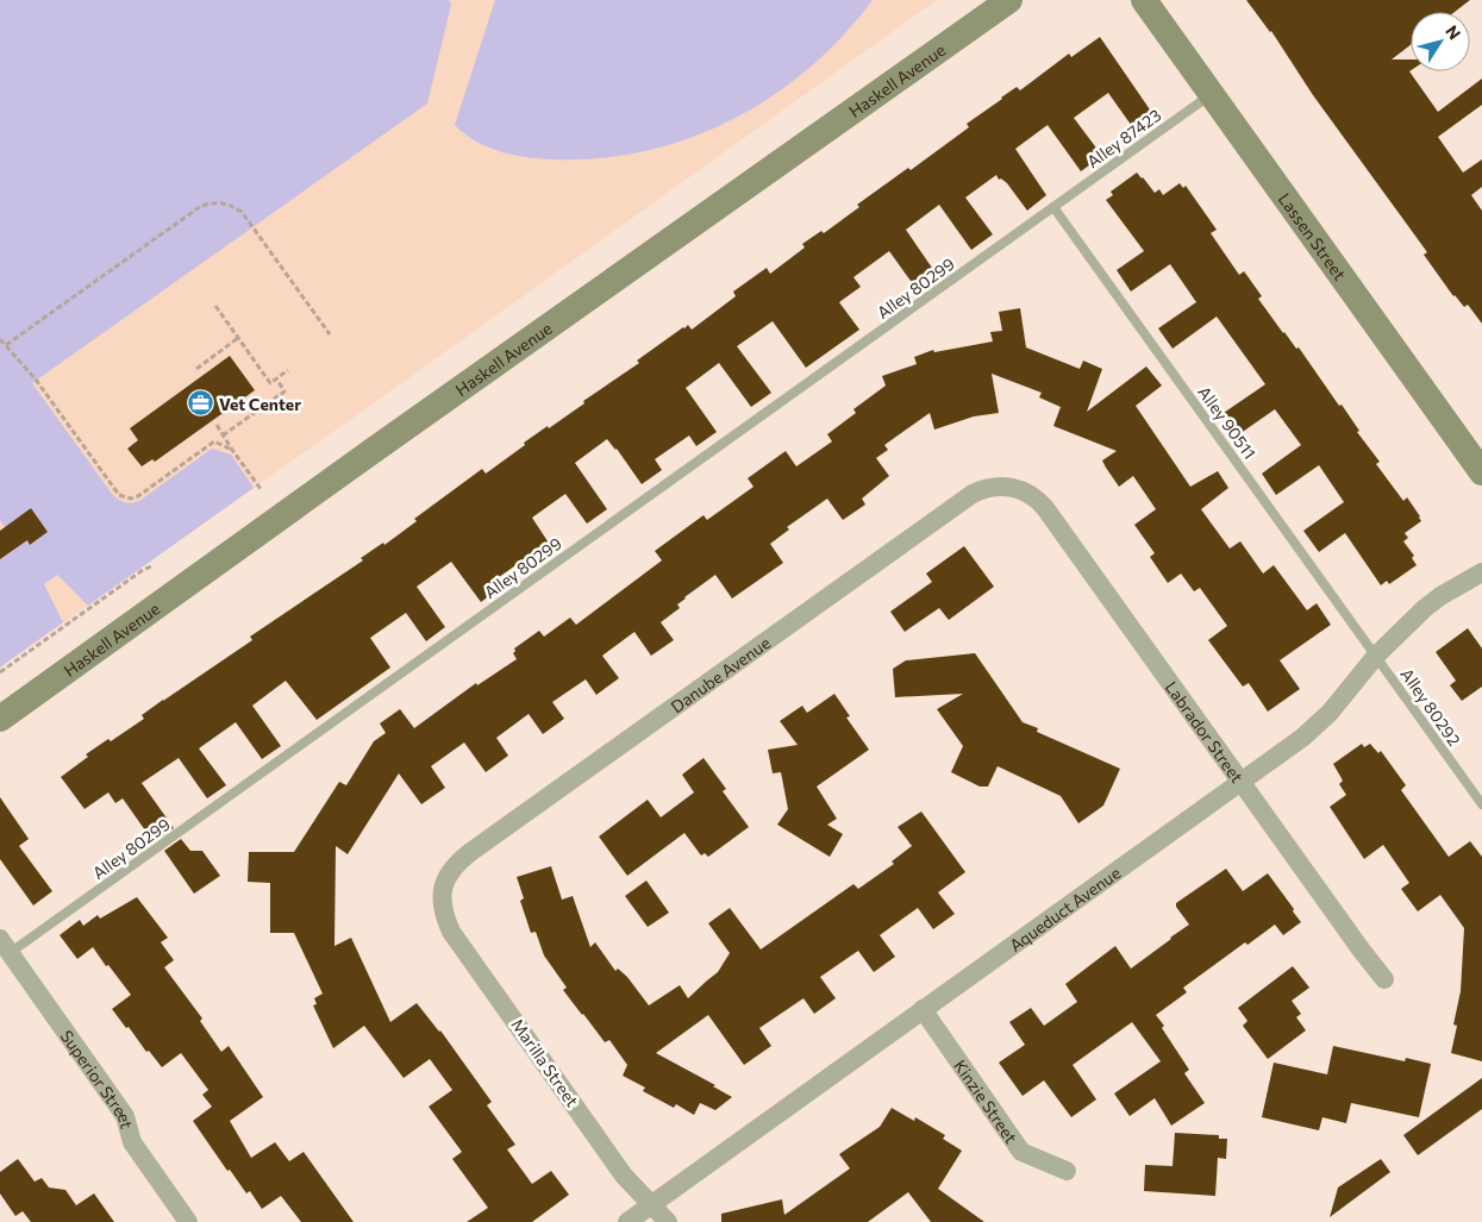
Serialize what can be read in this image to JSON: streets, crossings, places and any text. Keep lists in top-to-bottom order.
{
  "streets": {
    "main road": ["Haskell Avenue", "Lassen Street"],
    "street": [
      "Danube Avenue",
      "Labrador Street",
      "Aqueduct Avenue",
      "Marilla Street",
      "Superior Street",
      "Kinzie Street"
    ],
    "lane": [
      "Alley 87423",
      "Alley 80299",
      "Alley 90511",
      "Alley 80292"
    ]
  },
  "crossings": [
    ["Alley 87423", "Lassen Street"],
    ["Alley 87423", "Alley 80299"],
    ["Alley 87423", "Alley 90511"],
    ["Alley 80299", "Alley 90511"],
    ["Alley 80299", "Superior Street"],
    ["Alley 90511", "Alley 80292"],
    ["Alley 90511", "Aqueduct Avenue"],
    ["Danube Avenue", "Labrador Street"],
    ["Danube Avenue", "Marilla Street"],
    ["Alley 80292", "Aqueduct Avenue"],
    ["Labrador Street", "Aqueduct Avenue"],
    ["Aqueduct Avenue", "Marilla Street"],
    ["Aqueduct Avenue", "Kinzie Street"]
  ],
  "places": {
    "office": ["Vet Center"]
  },
  "north": "top right"
}
